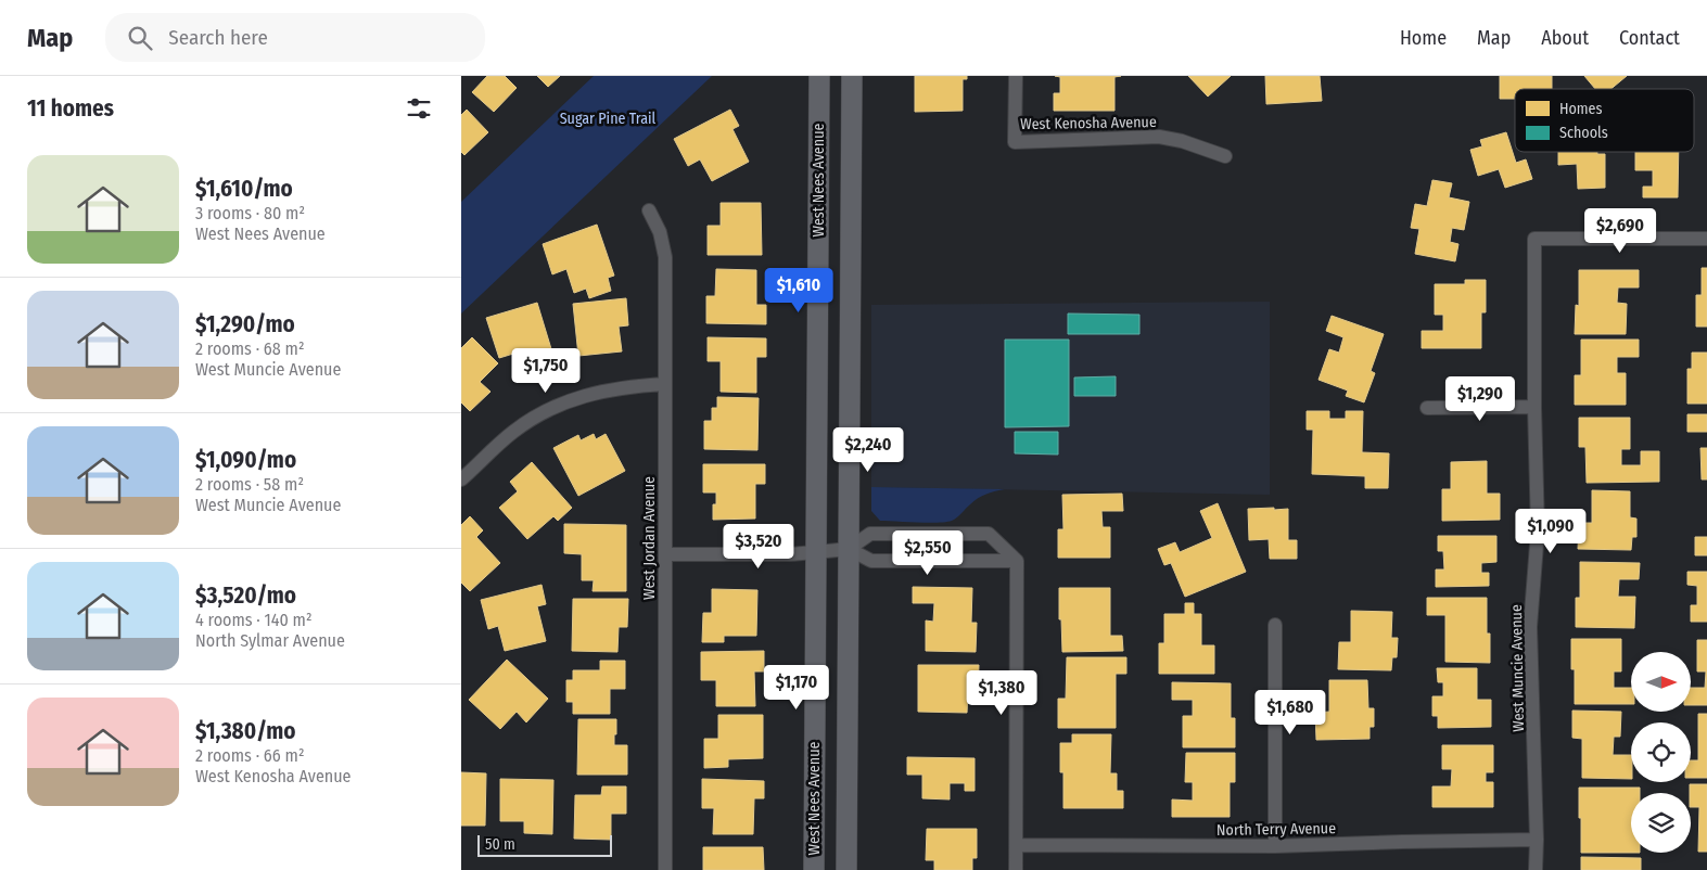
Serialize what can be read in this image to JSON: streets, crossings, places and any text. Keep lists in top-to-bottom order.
{
  "streets": {
    "main road": ["West Nees Avenue"],
    "street": [
      "West Kenosha Avenue",
      "West Jordan Avenue",
      "West Muncie Avenue",
      "North Terry Avenue"
    ]
  },
  "crossings": [
    ["West Muncie Avenue", "North Terry Avenue"]
  ],
  "parks": ["Sugar Pine Trail"],
  "legend": ["Homes", "Schools"],
  "scale_bar": "50 m",
  "north": "right",
  "page": {
    "header": "Map",
    "search": "Search here",
    "nav": [
      "Home",
      "Map",
      "About",
      "Contact"
    ],
    "heading": "11 homes",
    "list": [
      {
        "name": "$1,610/mo",
        "note": "3 rooms · 80 m² · West Nees Avenue"
      },
      {
        "name": "$1,290/mo",
        "note": "2 rooms · 68 m² · West Muncie Avenue"
      },
      {
        "name": "$1,090/mo",
        "note": "2 rooms · 58 m² · West Muncie Avenue"
      },
      {
        "name": "$3,520/mo",
        "note": "4 rooms · 140 m² · North Sylmar Avenue"
      },
      {
        "name": "$1,380/mo",
        "note": "2 rooms · 66 m² · West Kenosha Avenue"
      }
    ],
    "price": [
      "$2,690",
      "$1,610",
      "$1,750",
      "$1,290",
      "$2,240",
      "$1,090",
      "$3,520",
      "$2,550",
      "$1,170",
      "$1,380",
      "$1,680"
    ],
    "scale": "50 m"
  }
}
